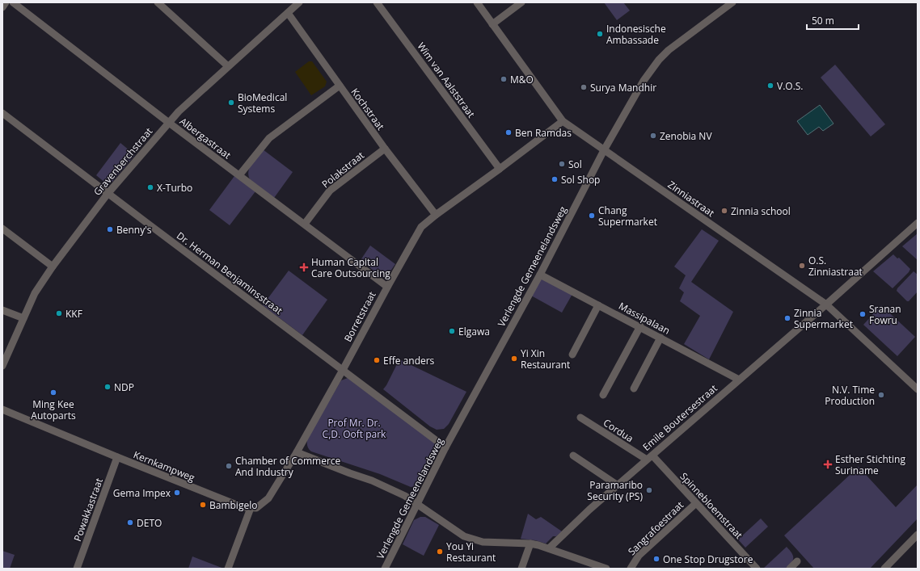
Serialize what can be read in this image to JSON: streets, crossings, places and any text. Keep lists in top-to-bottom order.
{
  "streets": {
    "street": [
      "Wim van Aalststraat",
      "Kochstraat",
      "Albergastraat",
      "Gravenberchstraat",
      "Polakstraat",
      "Zinniastraat",
      "Verlengde Gemeenelandsweg",
      "Dr. Herman Benjaminsstraat",
      "Borretstraat",
      "Massipalaan",
      "Emile Boutersestraat",
      "Cordua",
      "Kernkampweg",
      "Spinnebloemstraat",
      "Powakkastraat",
      "Sangrafoestraat"
    ]
  },
  "crossings": [
    ["Wim van Aalststraat", "Borretstraat"],
    ["Kochstraat", "Gravenberchstraat"],
    ["Kochstraat", "Polakstraat"],
    ["Kochstraat", "Borretstraat"],
    ["Albergastraat", "Gravenberchstraat"],
    ["Albergastraat", "Polakstraat"],
    ["Albergastraat", "Borretstraat"],
    ["Gravenberchstraat", "Dr. Herman Benjaminsstraat"],
    ["Zinniastraat", "Verlengde Gemeenelandsweg"],
    ["Zinniastraat", "Borretstraat"],
    ["Zinniastraat", "Emile Boutersestraat"],
    ["Verlengde Gemeenelandsweg", "Dr. Herman Benjaminsstraat"],
    ["Verlengde Gemeenelandsweg", "Massipalaan"],
    ["Dr. Herman Benjaminsstraat", "Borretstraat"],
    ["Massipalaan", "Emile Boutersestraat"],
    ["Emile Boutersestraat", "Cordua"],
    ["Emile Boutersestraat", "Spinnebloemstraat"],
    ["Cordua", "Spinnebloemstraat"],
    ["Kernkampweg", "Powakkastraat"],
    ["Spinnebloemstraat", "Sangrafoestraat"]
  ],
  "parks": ["Prof Mr. Dr. C,D. Ooft park"],
  "places": {
    "other": [
      "Indonesische Ambassade",
      "M&O",
      "V.O.S.",
      "Surya Mandhir",
      "BioMedical Systems",
      "Ben Ramdas",
      "Zenobia NV",
      "Sol",
      "Sol Shop",
      "X-Turbo",
      "Zinnia school",
      "Chang Supermarket",
      "Benny's",
      "O.S. Zinniastraat",
      "KKF",
      "Sranan Fowru",
      "Zinnia Supermarket",
      "Elgawa",
      "Yi Xin Restaurant",
      "Effe anders",
      "NDP",
      "Ming Kee Autoparts",
      "N.V. Time Production",
      "Chamber of Commerce And Industry",
      "Paramaribo Security (PS)",
      "Gema Impex",
      "Bambigelo",
      "DETO",
      "You Yi Restaurant",
      "One Stop Drugstore"
    ],
    "health": ["Human Capital Care Outsourcing", "Esther Stichting Suriname"]
  },
  "scale_bar": "50 m"
}
